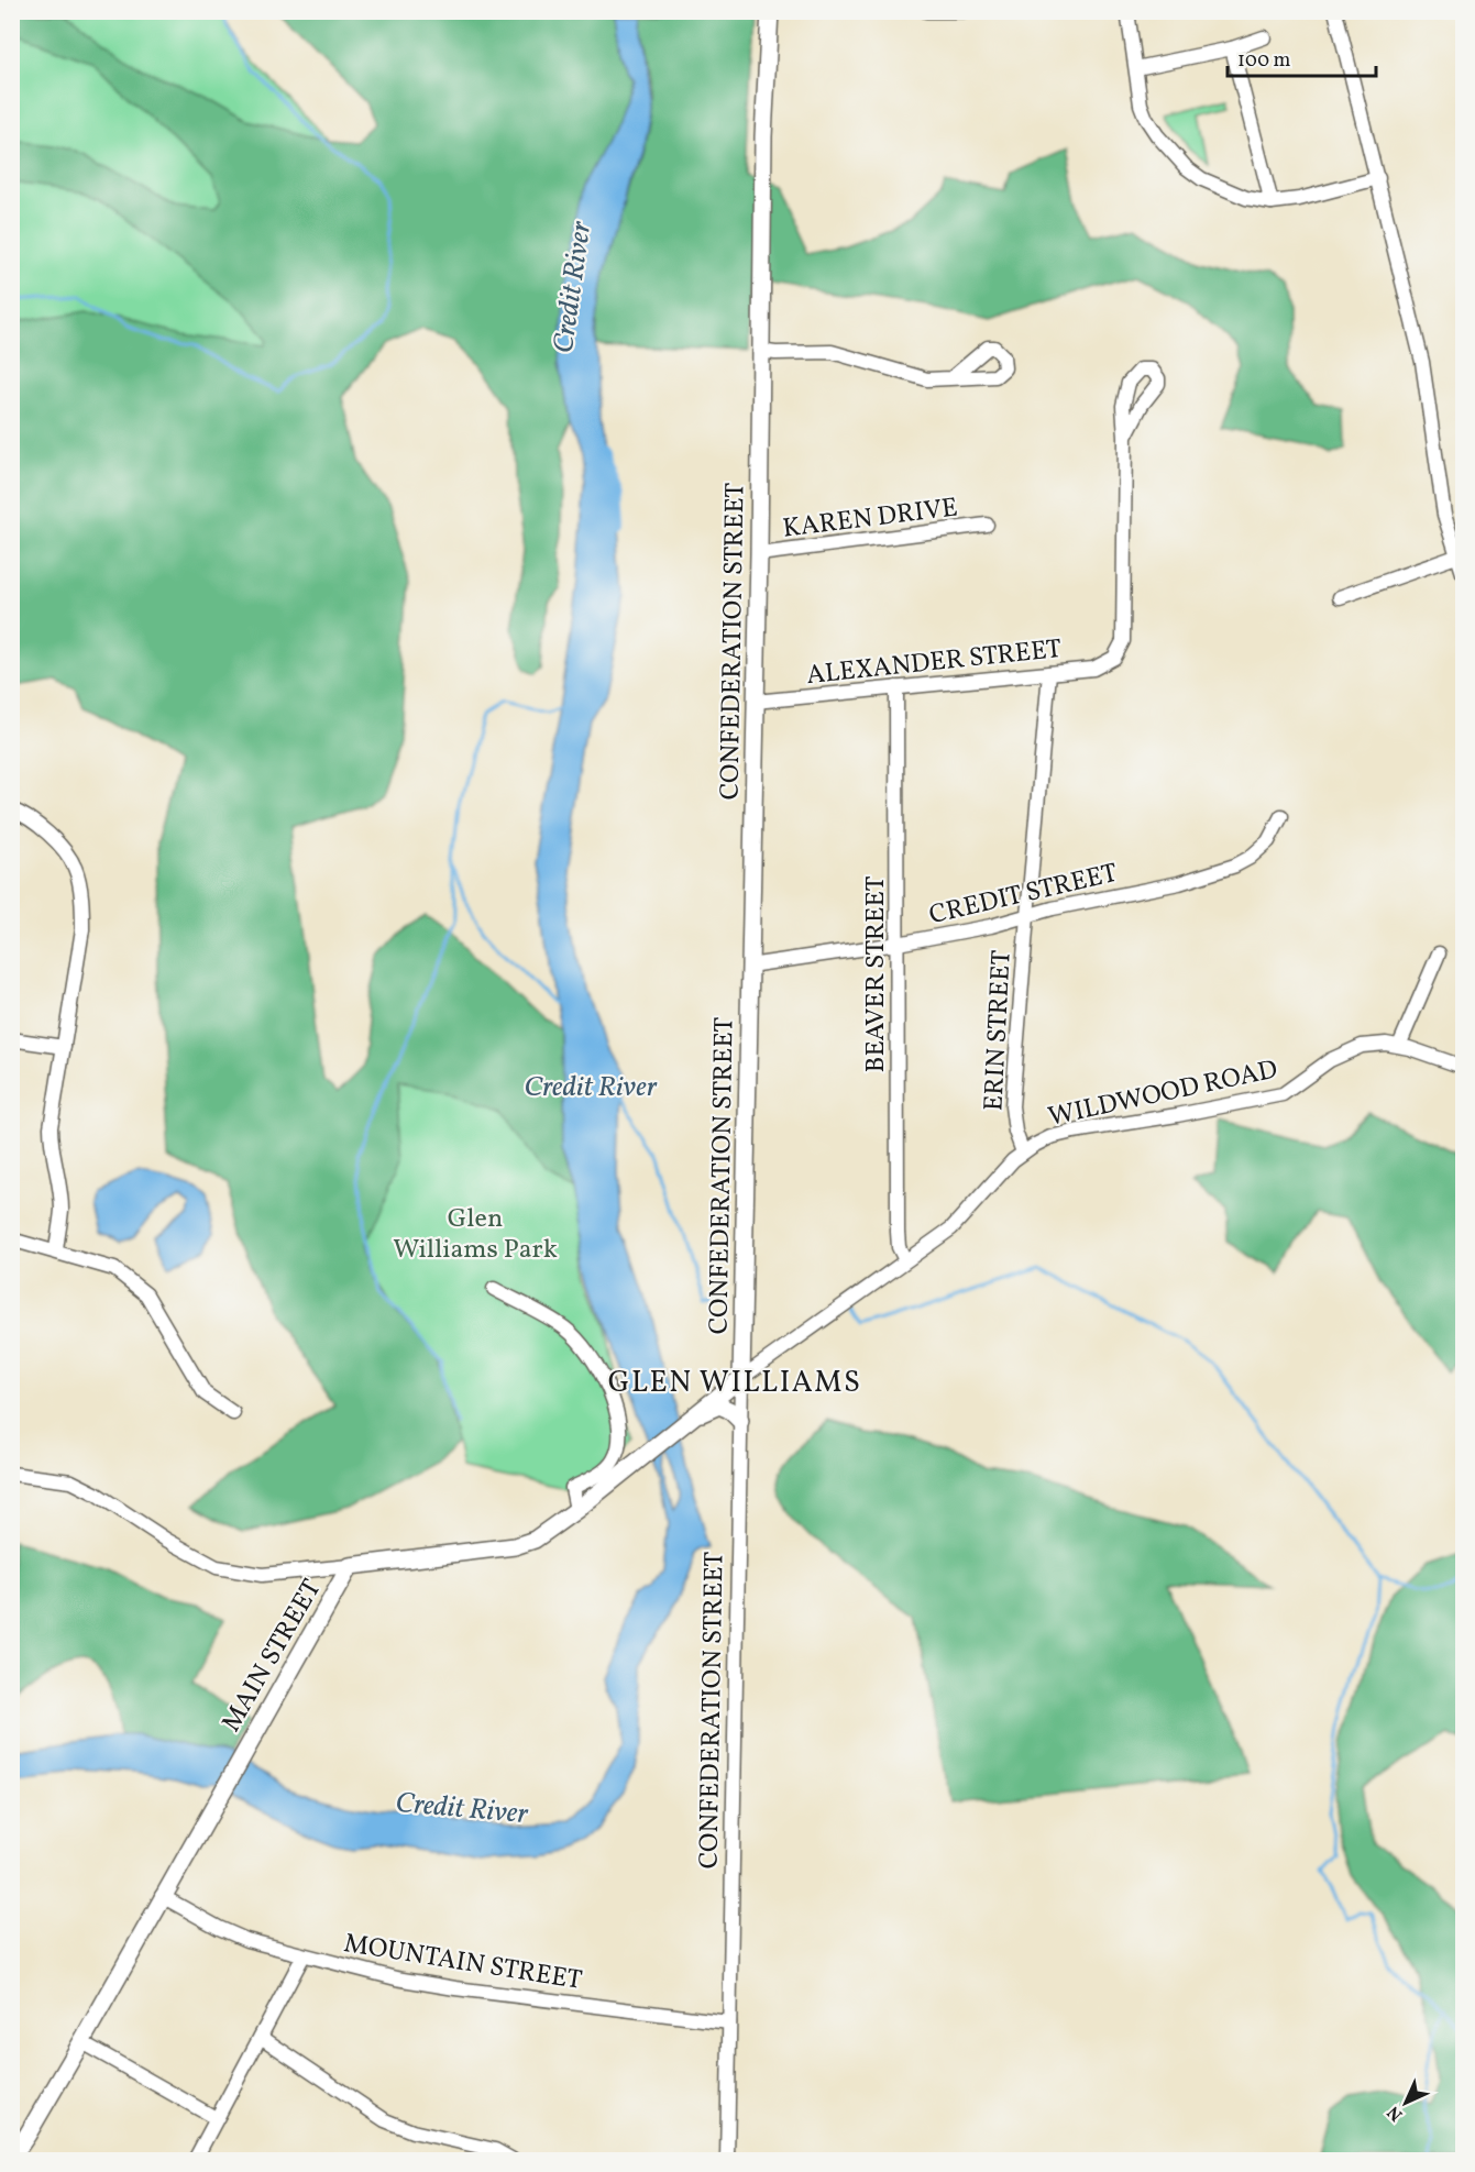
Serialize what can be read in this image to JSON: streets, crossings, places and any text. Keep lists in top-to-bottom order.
{
  "streets": {
    "main road": ["CONFEDERATION STREET", "MAIN STREET"],
    "street": [
      "KAREN DRIVE",
      "ALEXANDER STREET",
      "CREDIT STREET",
      "BEAVER STREET",
      "ERIN STREET",
      "WILDWOOD ROAD",
      "MOUNTAIN STREET"
    ]
  },
  "crossings": [
    ["KAREN DRIVE", "CONFEDERATION STREET"],
    ["CONFEDERATION STREET", "ALEXANDER STREET"],
    ["CONFEDERATION STREET", "CREDIT STREET"],
    ["CONFEDERATION STREET", "WILDWOOD ROAD"],
    ["CONFEDERATION STREET", "MAIN STREET"],
    ["CONFEDERATION STREET", "MOUNTAIN STREET"],
    ["ALEXANDER STREET", "BEAVER STREET"],
    ["ALEXANDER STREET", "ERIN STREET"],
    ["CREDIT STREET", "BEAVER STREET"],
    ["CREDIT STREET", "ERIN STREET"],
    ["BEAVER STREET", "WILDWOOD ROAD"],
    ["ERIN STREET", "WILDWOOD ROAD"],
    ["WILDWOOD ROAD", "MAIN STREET"],
    ["MAIN STREET", "MOUNTAIN STREET"]
  ],
  "districts": ["GLEN WILLIAMS"],
  "water": ["Credit River"],
  "parks": ["Glen Williams Park"],
  "scale_bar": "100 m",
  "north": "bottom left"
}
